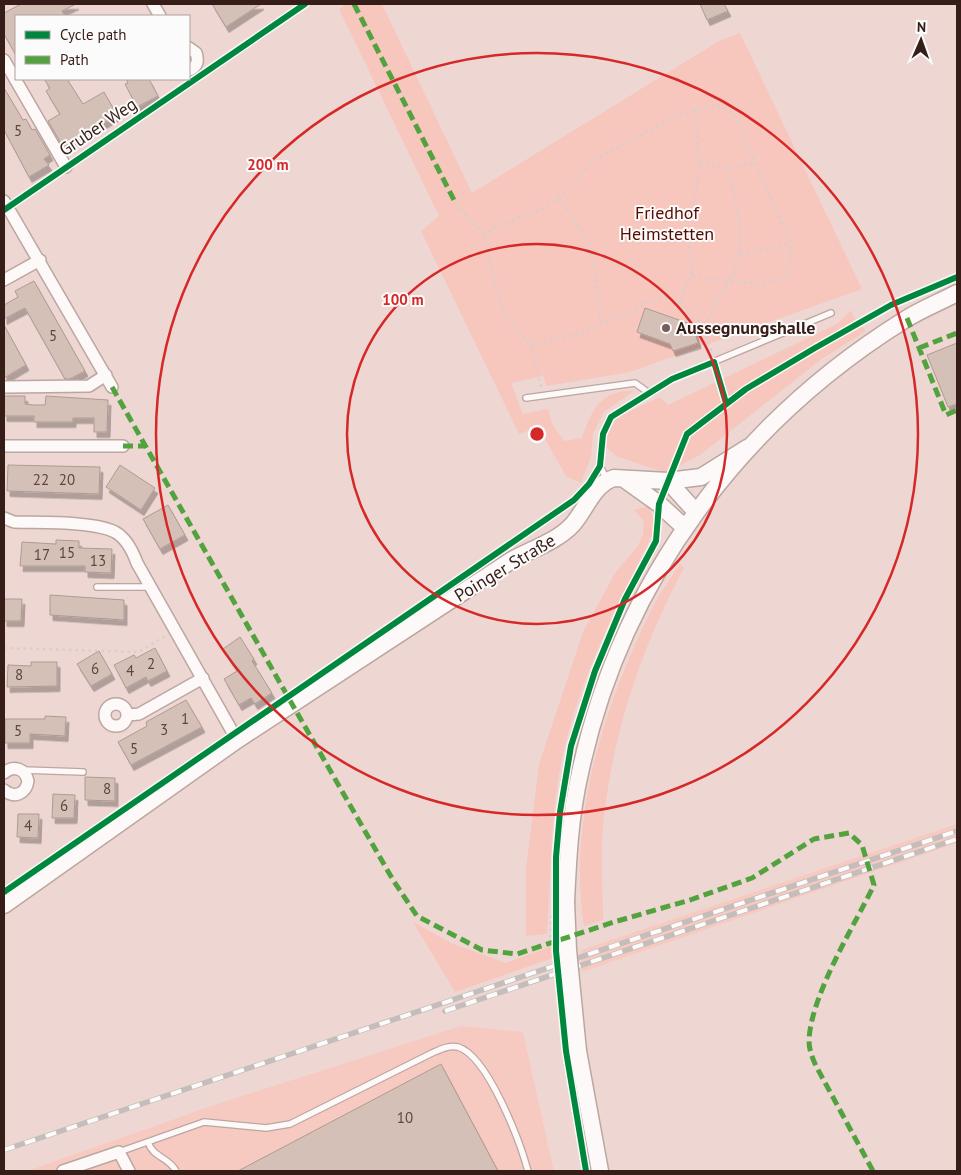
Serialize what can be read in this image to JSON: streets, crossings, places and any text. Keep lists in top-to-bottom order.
{
  "streets": {
    "street": ["Poinger Straße"],
    "lane": ["Gruber Weg"]
  },
  "parks": ["Friedhof Heimstetten"],
  "places": ["Aussegnungshalle"],
  "house_numbers": [
    "5",
    "5",
    "22",
    "20",
    "15",
    "17",
    "13",
    "2",
    "6",
    "4",
    "8",
    "1",
    "3",
    "5",
    "5",
    "8",
    "6",
    "4",
    "10"
  ],
  "legend": ["Cycle path", "Path"],
  "north": "top",
  "rings": ["200 m", "100 m"]
}
